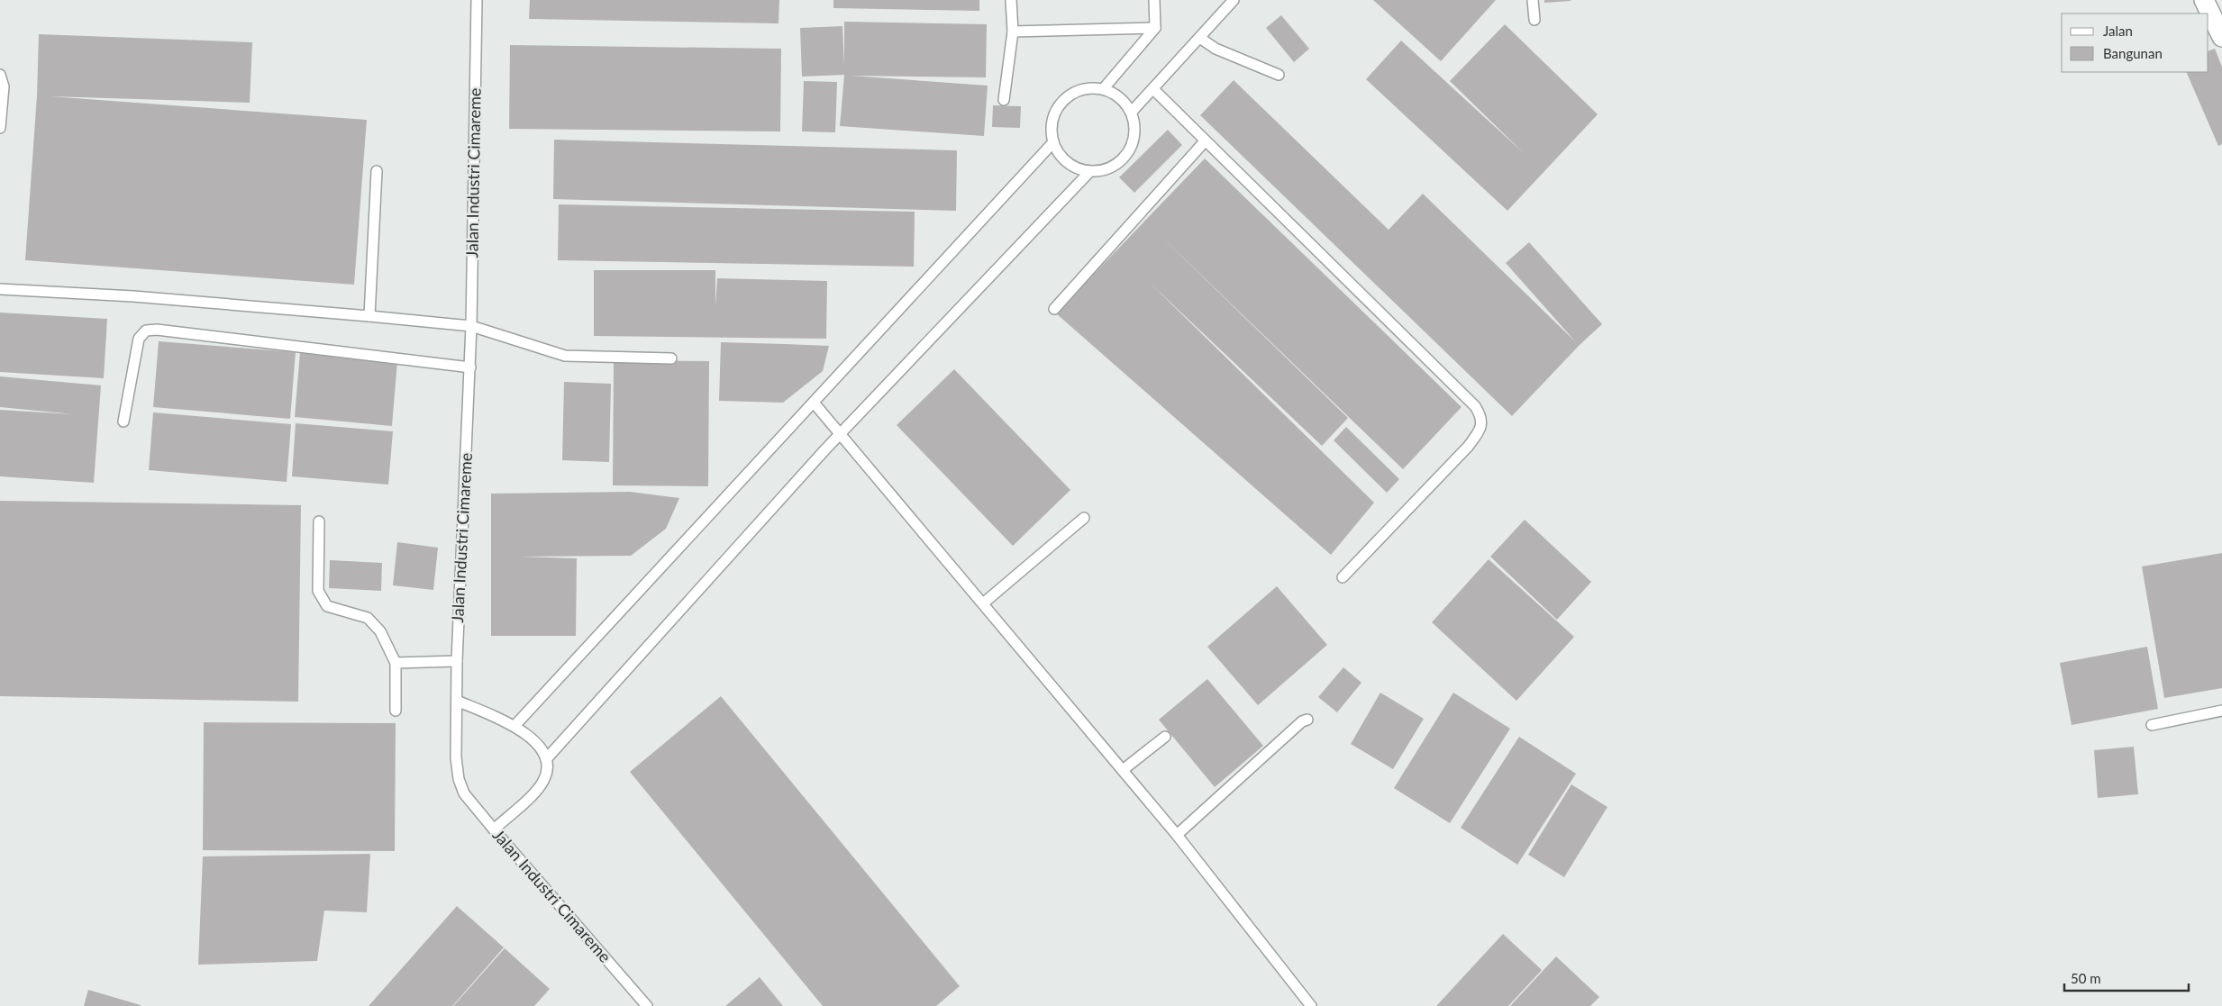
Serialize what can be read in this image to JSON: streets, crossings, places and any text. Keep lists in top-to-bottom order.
{
  "streets": {
    "lane": ["Jalan Industri Cimareme"]
  },
  "legend": ["Jalan", "Bangunan"],
  "scale_bar": "50 m"
}
